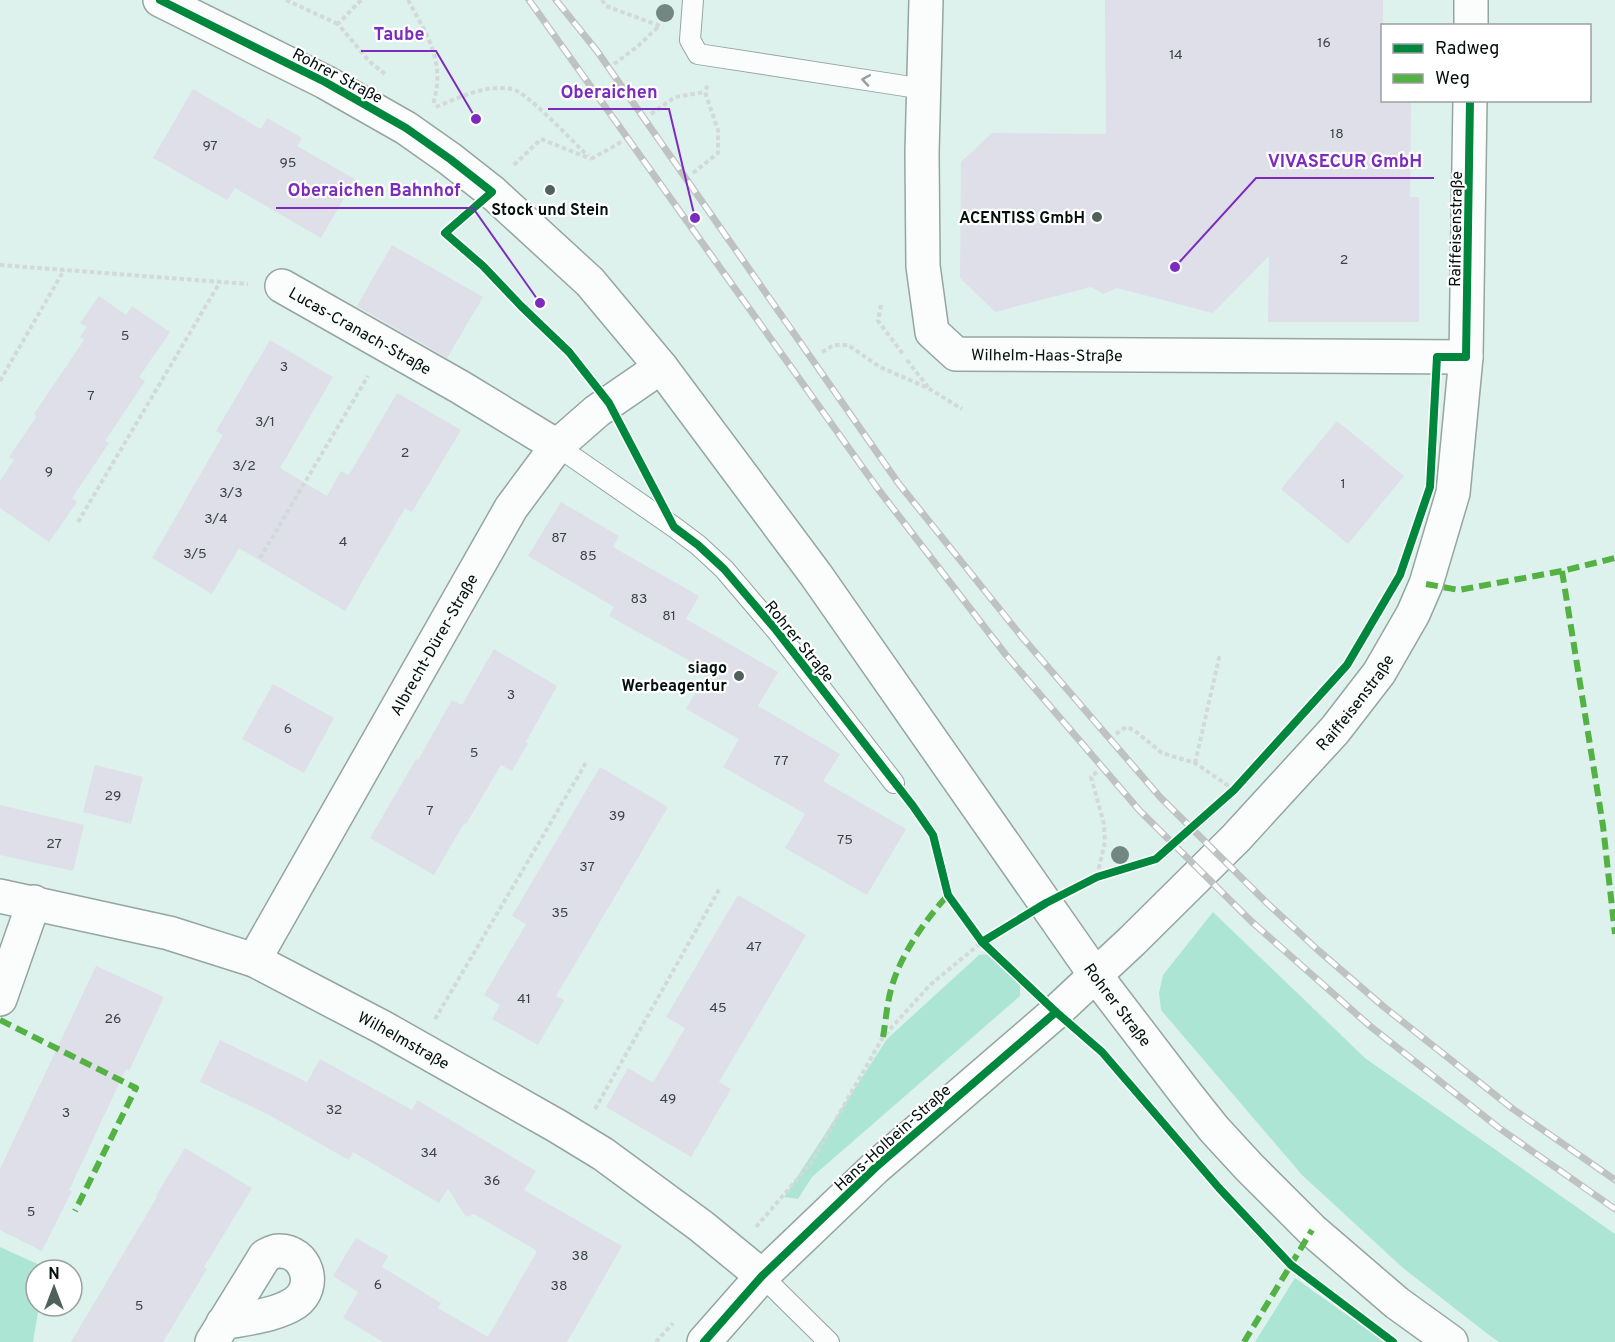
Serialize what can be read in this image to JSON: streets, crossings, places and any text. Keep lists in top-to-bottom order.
{
  "streets": {
    "street": [
      "Rohrer Straße",
      "Raiffeisenstraße",
      "Lucas-Cranach-Straße",
      "Wilhelm-Haas-Straße",
      "Albrecht-Dürer-Straße",
      "Wilhelmstraße",
      "Hans-Holbein-Straße"
    ]
  },
  "crossings": [
    ["Rohrer Straße", "Raiffeisenstraße"],
    ["Rohrer Straße", "Lucas-Cranach-Straße"],
    ["Rohrer Straße", "Albrecht-Dürer-Straße"],
    ["Rohrer Straße", "Hans-Holbein-Straße"],
    ["Raiffeisenstraße", "Wilhelm-Haas-Straße"],
    ["Raiffeisenstraße", "Hans-Holbein-Straße"],
    ["Lucas-Cranach-Straße", "Albrecht-Dürer-Straße"],
    ["Albrecht-Dürer-Straße", "Wilhelmstraße"],
    ["Wilhelmstraße", "Hans-Holbein-Straße"]
  ],
  "places": [
    "Taube",
    "Stock und Stein",
    "ACENTISS GmbH",
    "Oberaichen",
    "VIVASECUR GmbH",
    "Oberaichen Bahnhof",
    "siago Werbeagentur"
  ],
  "house_numbers": [
    "16",
    "14",
    "18",
    "97",
    "95",
    "2",
    "5",
    "3",
    "7",
    "3/1",
    "2",
    "3/2",
    "9",
    "1",
    "3/3",
    "3/4",
    "87",
    "4",
    "3/5",
    "85",
    "83",
    "81",
    "3",
    "6",
    "5",
    "77",
    "29",
    "7",
    "39",
    "75",
    "27",
    "37",
    "35",
    "47",
    "41",
    "45",
    "26",
    "49",
    "32",
    "3",
    "34",
    "36",
    "5",
    "38",
    "6",
    "38",
    "5"
  ],
  "legend": ["Radweg", "Weg"],
  "north": "top"
}
